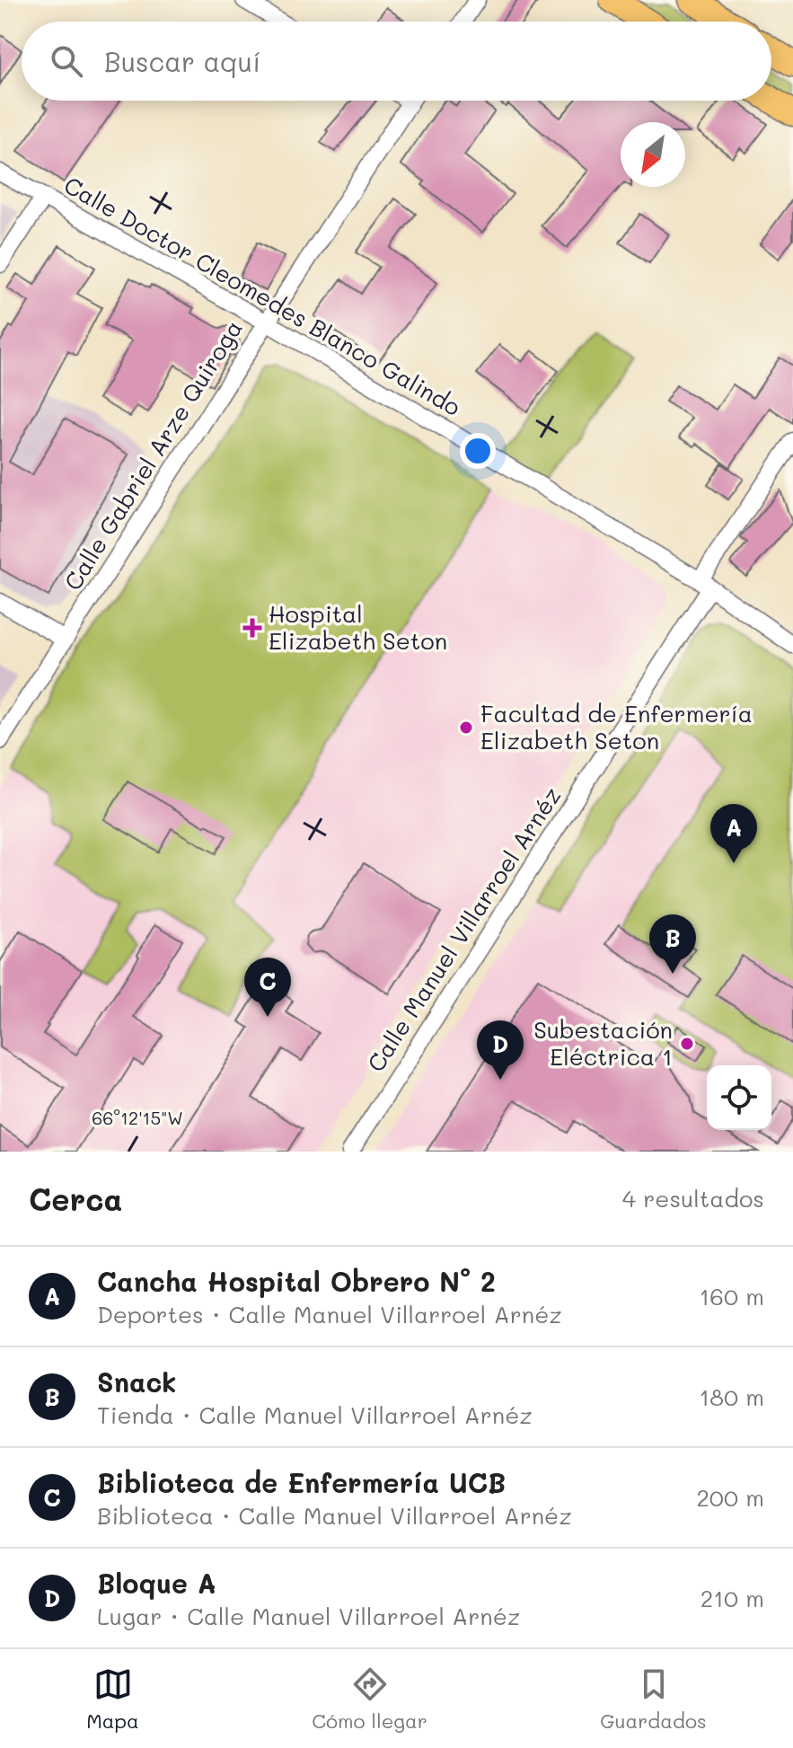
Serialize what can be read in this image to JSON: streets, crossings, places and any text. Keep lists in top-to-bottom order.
{
  "streets": {
    "street": ["Calle Doctor Cleomedes Blanco Galindo", "Calle Gabriel Arze Quiroga", "Calle Manuel Villarroel Arnéz"]
  },
  "crossings": [
    ["Calle Doctor Cleomedes Blanco Galindo", "Calle Gabriel Arze Quiroga"],
    ["Calle Doctor Cleomedes Blanco Galindo", "Calle Manuel Villarroel Arnéz"]
  ],
  "places": {
    "health": ["Hospital Elizabeth Seton"],
    "other": ["Facultad de Enfermería Elizabeth Seton", "Subestación Eléctrica 1"]
  },
  "north": "bottom left",
  "page": {
    "search": "Buscar aquí",
    "pins": [
      "A",
      "B",
      "C",
      "D"
    ],
    "heading": ["Cerca", "4 resultados"],
    "list": [
      {
        "mark": "A",
        "name": "Cancha Hospital Obrero N° 2",
        "note": "Deportes · Calle Manuel Villarroel Arnéz",
        "value": "160 m"
      },
      {
        "mark": "B",
        "name": "Snack",
        "note": "Tienda · Calle Manuel Villarroel Arnéz",
        "value": "180 m"
      },
      {
        "mark": "C",
        "name": "Biblioteca de Enfermería UCB",
        "note": "Biblioteca · Calle Manuel Villarroel Arnéz",
        "value": "200 m"
      },
      {
        "mark": "D",
        "name": "Bloque A",
        "note": "Lugar · Calle Manuel Villarroel Arnéz",
        "value": "210 m"
      }
    ],
    "nav": ["Mapa", "Cómo llegar", "Guardados"]
  },
  "coordinates": ["66°12'15\"W"]
}
